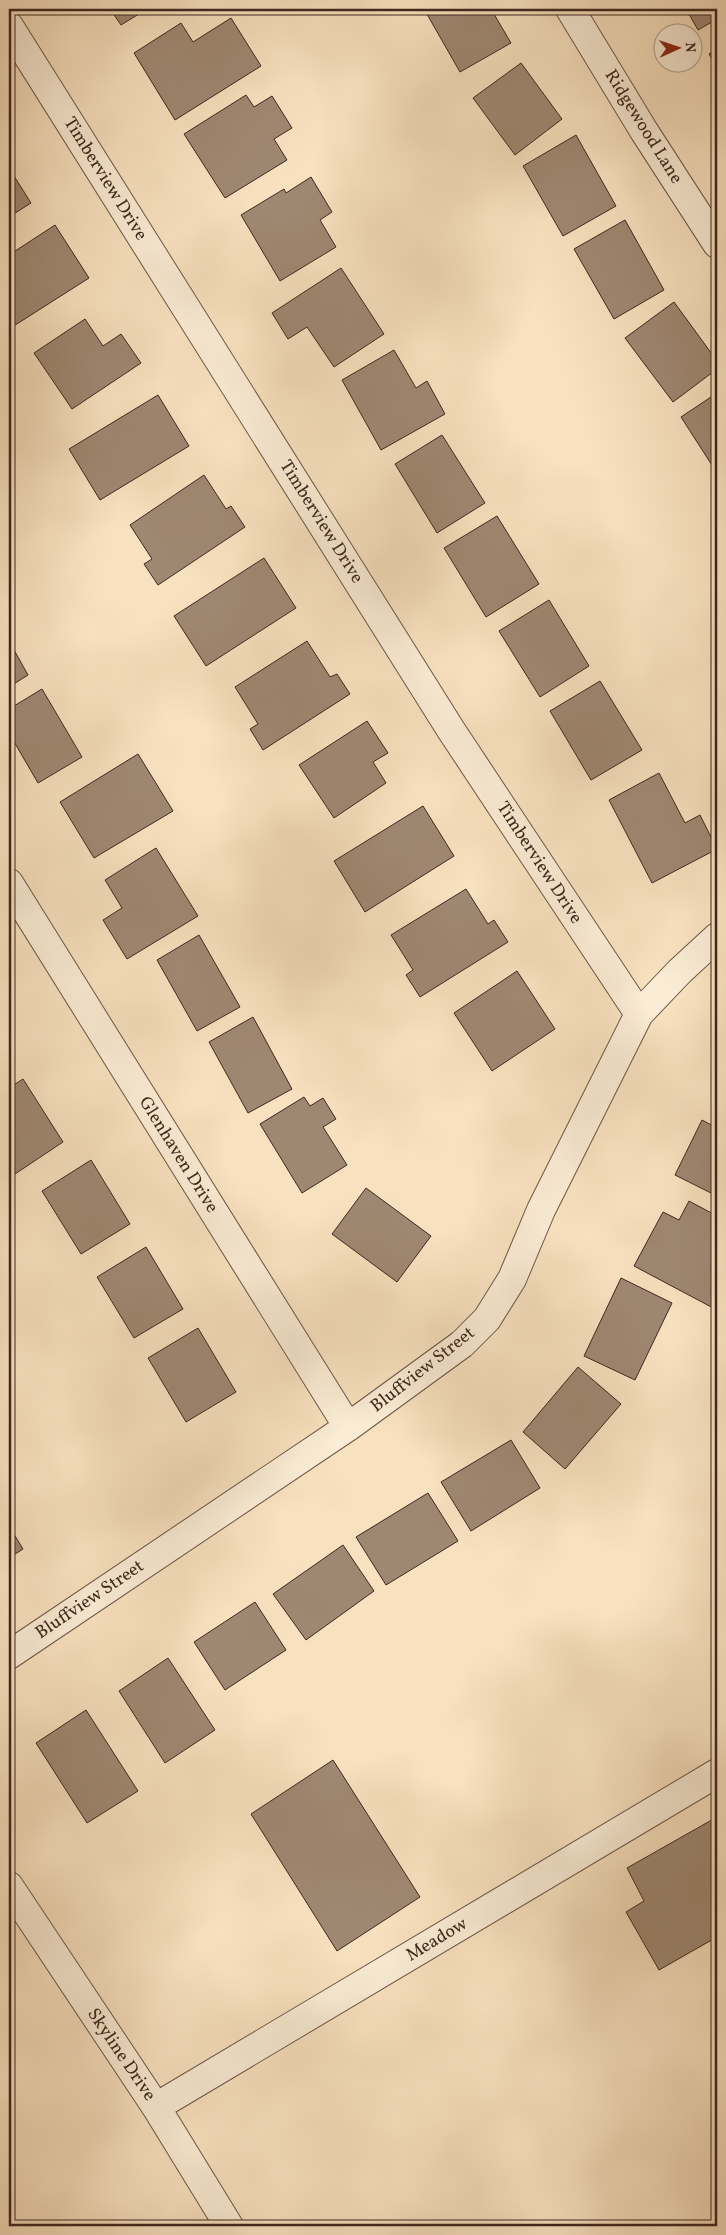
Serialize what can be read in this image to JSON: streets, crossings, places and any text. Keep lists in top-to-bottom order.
{
  "streets": {
    "street": [
      "Ridgewood Lane",
      "Timberview Drive",
      "Glenhaven Drive",
      "Bluffview Street",
      "Meadow",
      "Skyline Drive"
    ]
  },
  "crossings": [
    ["Timberview Drive", "Bluffview Street"],
    ["Glenhaven Drive", "Bluffview Street"],
    ["Meadow", "Skyline Drive"]
  ],
  "north": "right"
}
